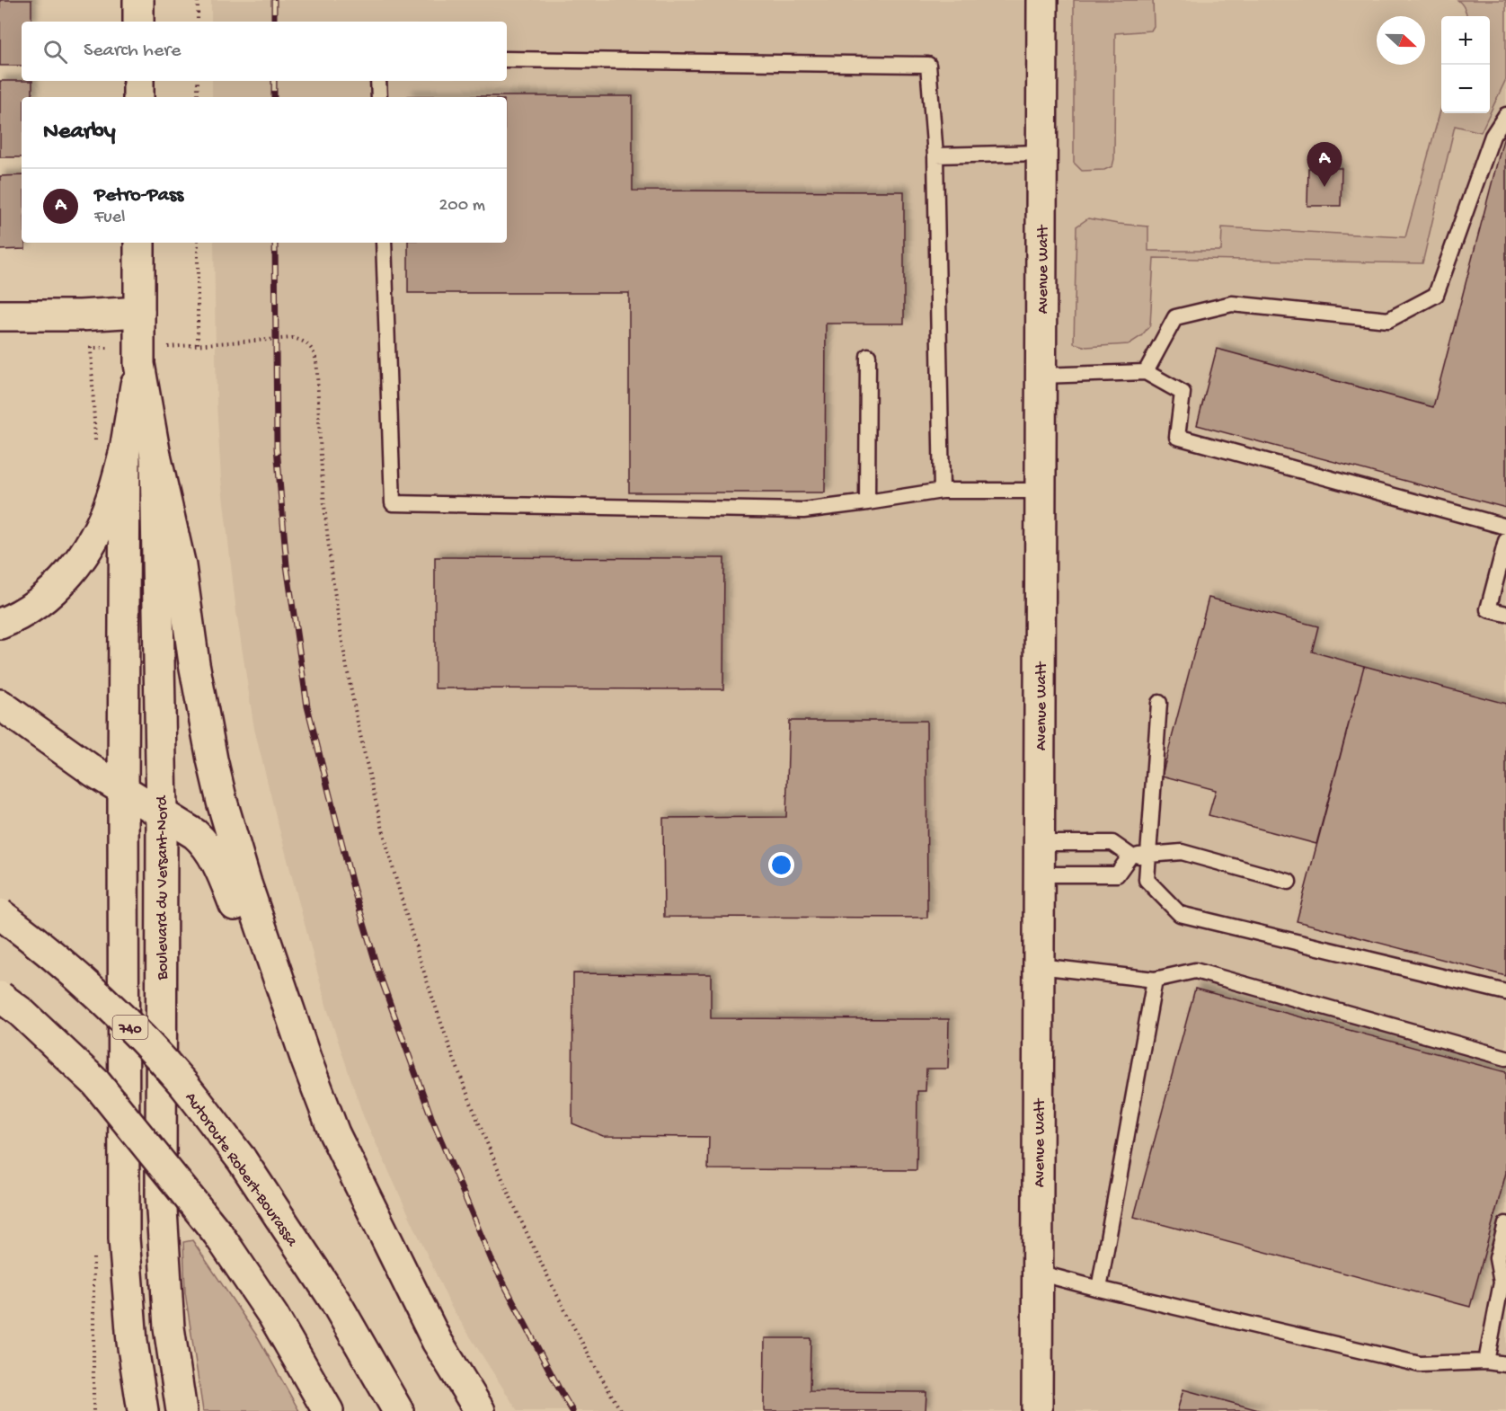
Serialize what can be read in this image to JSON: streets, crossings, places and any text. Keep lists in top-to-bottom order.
{
  "streets": {
    "main road": [
      "Avenue Watt",
      "Boulevard du Versant-Nord",
      "740",
      "Autoroute Robert-Bourassa"
    ]
  },
  "north": "right",
  "page": {
    "map_buttons": ["+", "−"],
    "search": "Search here",
    "heading": "Nearby",
    "pins": "A",
    "list": [
      {
        "mark": "A",
        "name": "Petro-Pass",
        "note": "Fuel",
        "value": "200 m"
      }
    ]
  }
}
